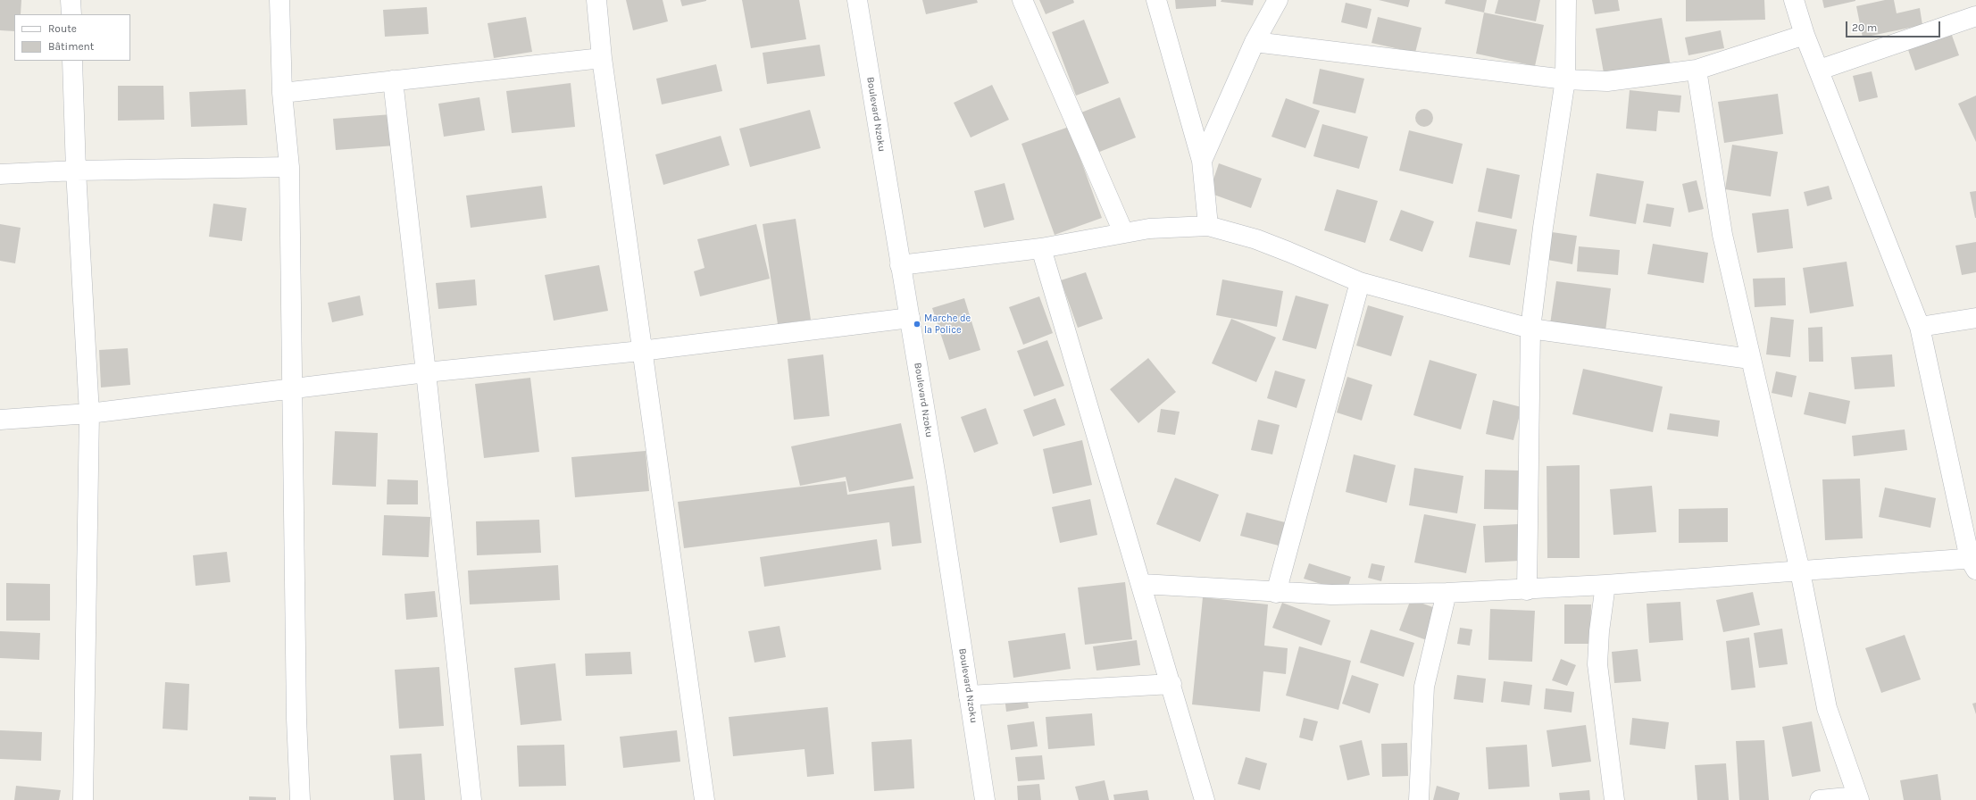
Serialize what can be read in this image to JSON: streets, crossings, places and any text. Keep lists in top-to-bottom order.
{
  "streets": {
    "street": ["Boulevard Nzoku"]
  },
  "places": ["Marche de la Police"],
  "legend": ["Route", "Bâtiment"],
  "scale_bar": "20 m"
}
